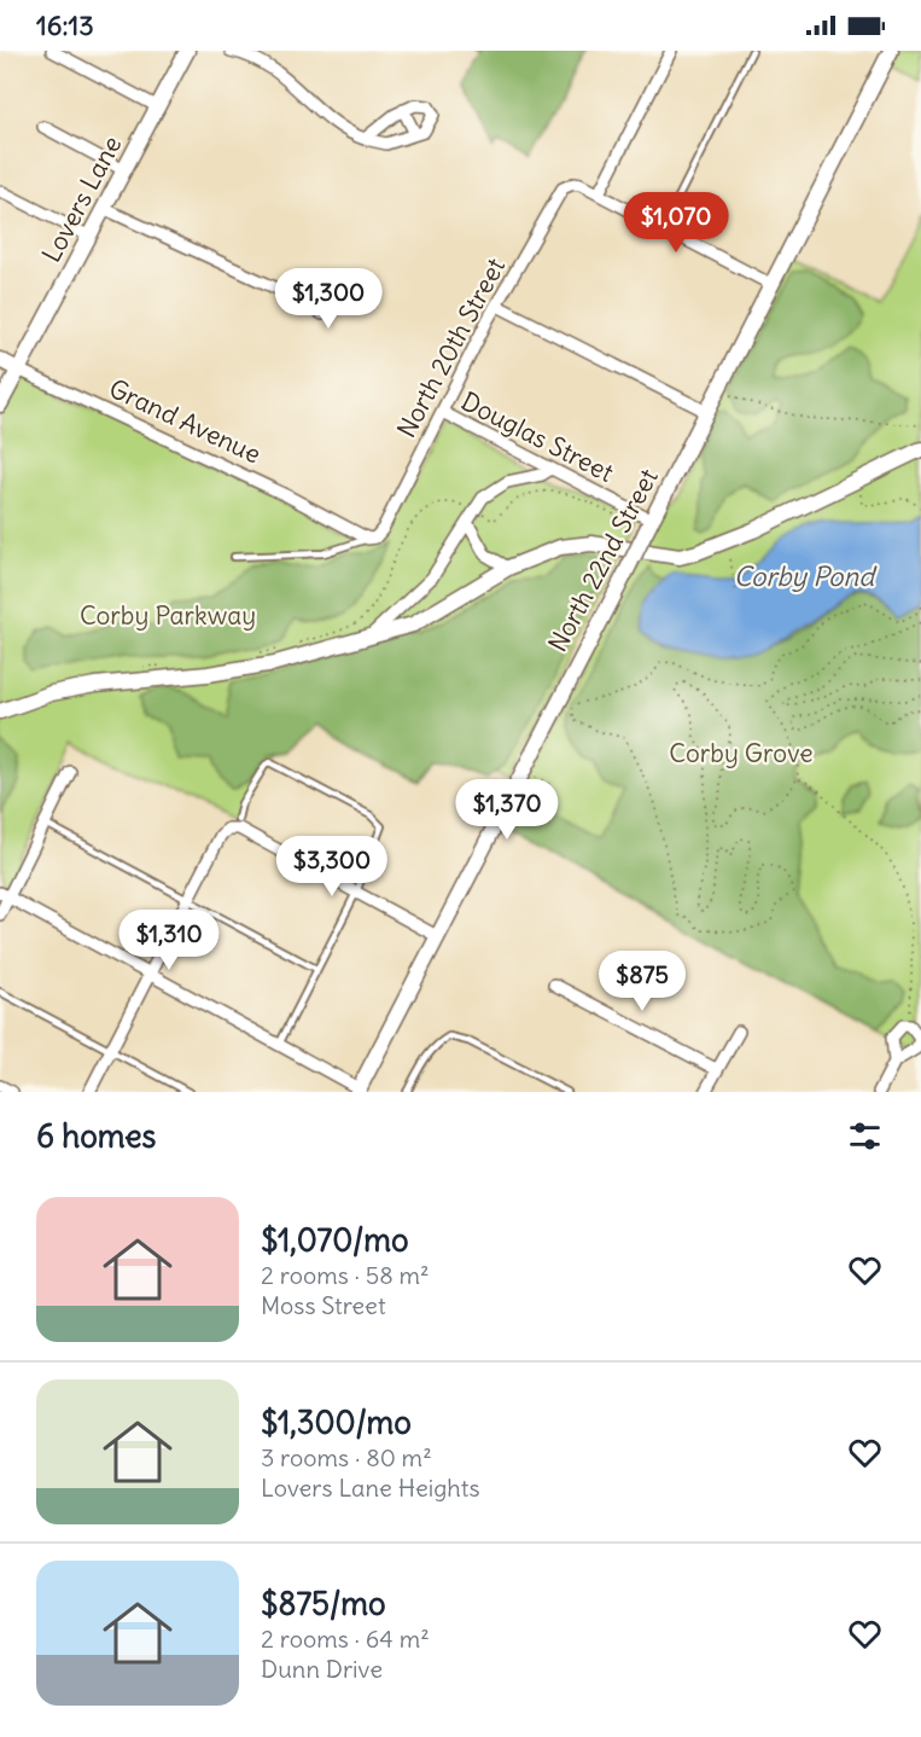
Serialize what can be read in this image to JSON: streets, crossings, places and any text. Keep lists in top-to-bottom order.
{
  "streets": {
    "street": [
      "Lovers Lane",
      "North 20th Street",
      "Grand Avenue",
      "Douglas Street",
      "North 22nd Street"
    ]
  },
  "crossings": [
    ["Lovers Lane", "Grand Avenue"],
    ["North 20th Street", "Grand Avenue"],
    ["North 20th Street", "Douglas Street"],
    ["North 20th Street", "North 22nd Street"],
    ["Douglas Street", "North 22nd Street"]
  ],
  "water": ["Corby Pond"],
  "parks": ["Corby Parkway", "Corby Grove"],
  "page": {
    "status": "16:13",
    "price": [
      "$1,070",
      "$1,300",
      "$1,370",
      "$3,300",
      "$1,310",
      "$875"
    ],
    "heading": "6 homes",
    "list": [
      {
        "name": "$1,070/mo",
        "note": "2 rooms · 58 m² · Moss Street"
      },
      {
        "name": "$1,300/mo",
        "note": "3 rooms · 80 m² · Lovers Lane Heights"
      },
      {
        "name": "$875/mo",
        "note": "2 rooms · 64 m² · Dunn Drive"
      }
    ]
  }
}
